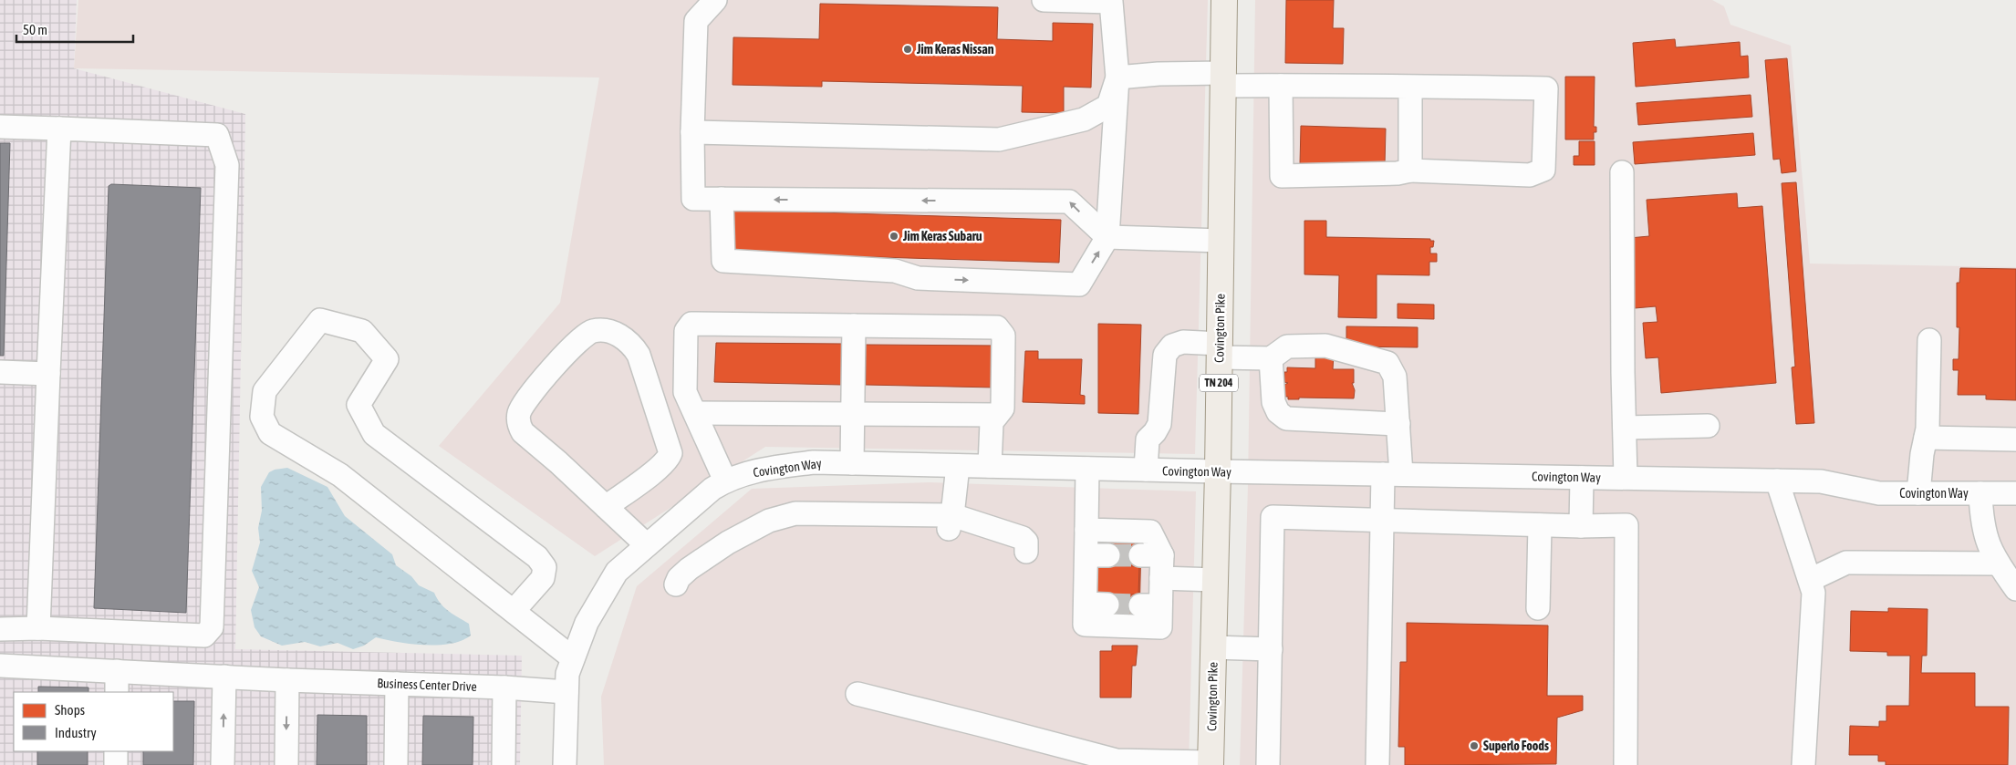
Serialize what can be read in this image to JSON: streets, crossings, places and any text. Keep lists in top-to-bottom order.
{
  "streets": {
    "main road": ["Covington Pike", "TN 204"],
    "street": ["Covington Way", "Business Center Drive"]
  },
  "crossings": [
    ["Covington Pike", "Covington Way"],
    ["Covington Way", "Business Center Drive"]
  ],
  "places": ["Jim Keras Nissan", "Jim Keras Subaru", "Superlo Foods"],
  "legend": ["Shops", "Industry"],
  "scale_bar": "50 m"
}
